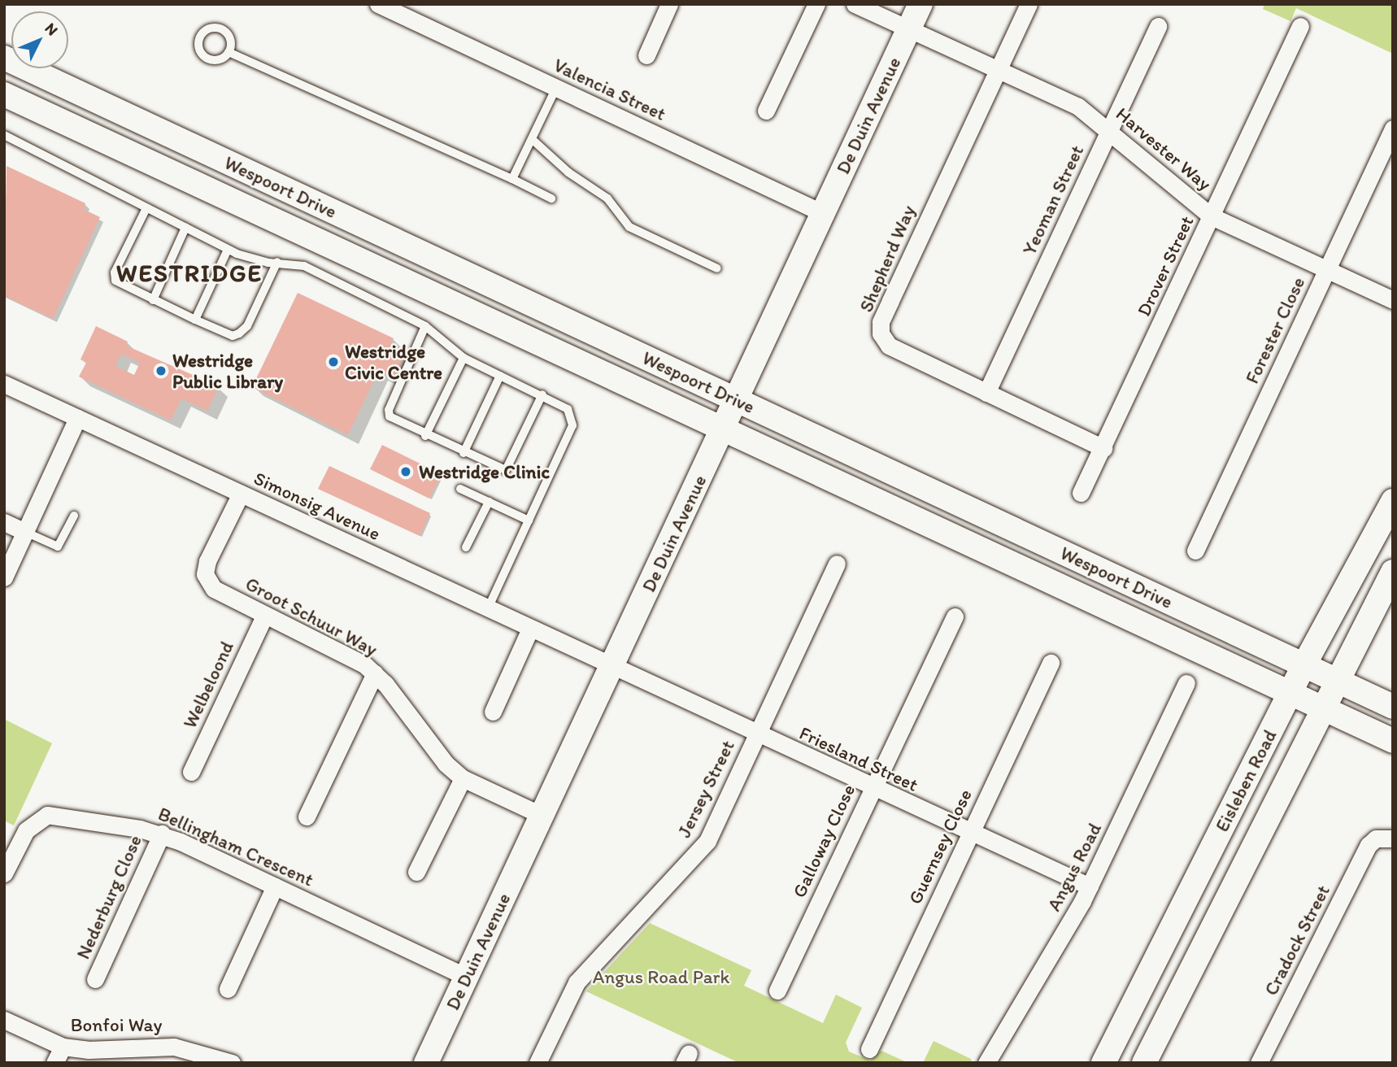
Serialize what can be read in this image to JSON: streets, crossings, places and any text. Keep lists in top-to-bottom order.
{
  "streets": {
    "main road": ["De Duin Avenue", "Wespoort Drive", "Eisleben Road"],
    "street": [
      "Valencia Street",
      "Harvester Way",
      "Yeoman Street",
      "Shepherd Way",
      "Drover Street",
      "Forester Close",
      "Simonsig Avenue",
      "Groot Schuur Way",
      "Welbeloond",
      "Friesland Street",
      "Jersey Street",
      "Galloway Close",
      "Bellingham Crescent",
      "Guernsey Close",
      "Angus Road",
      "Nederburg Close",
      "Cradock Street",
      "Bonfoi Way"
    ]
  },
  "crossings": [
    ["Valencia Street", "De Duin Avenue"],
    ["De Duin Avenue", "Harvester Way"],
    ["De Duin Avenue", "Wespoort Drive"],
    ["De Duin Avenue", "Simonsig Avenue"],
    ["De Duin Avenue", "Groot Schuur Way"],
    ["De Duin Avenue", "Friesland Street"],
    ["De Duin Avenue", "Bellingham Crescent"],
    ["Harvester Way", "Yeoman Street"],
    ["Harvester Way", "Shepherd Way"],
    ["Harvester Way", "Drover Street"],
    ["Harvester Way", "Forester Close"],
    ["Wespoort Drive", "Eisleben Road"],
    ["Yeoman Street", "Shepherd Way"],
    ["Shepherd Way", "Drover Street"],
    ["Simonsig Avenue", "Groot Schuur Way"],
    ["Simonsig Avenue", "Friesland Street"],
    ["Groot Schuur Way", "Welbeloond"],
    ["Friesland Street", "Jersey Street"],
    ["Friesland Street", "Galloway Close"],
    ["Friesland Street", "Guernsey Close"],
    ["Friesland Street", "Angus Road"],
    ["Bellingham Crescent", "Nederburg Close"]
  ],
  "districts": ["WESTRIDGE"],
  "parks": ["Angus Road Park"],
  "places": ["Westridge Civic Centre", "Westridge Public Library", "Westridge Clinic"],
  "north": "top right"
}
